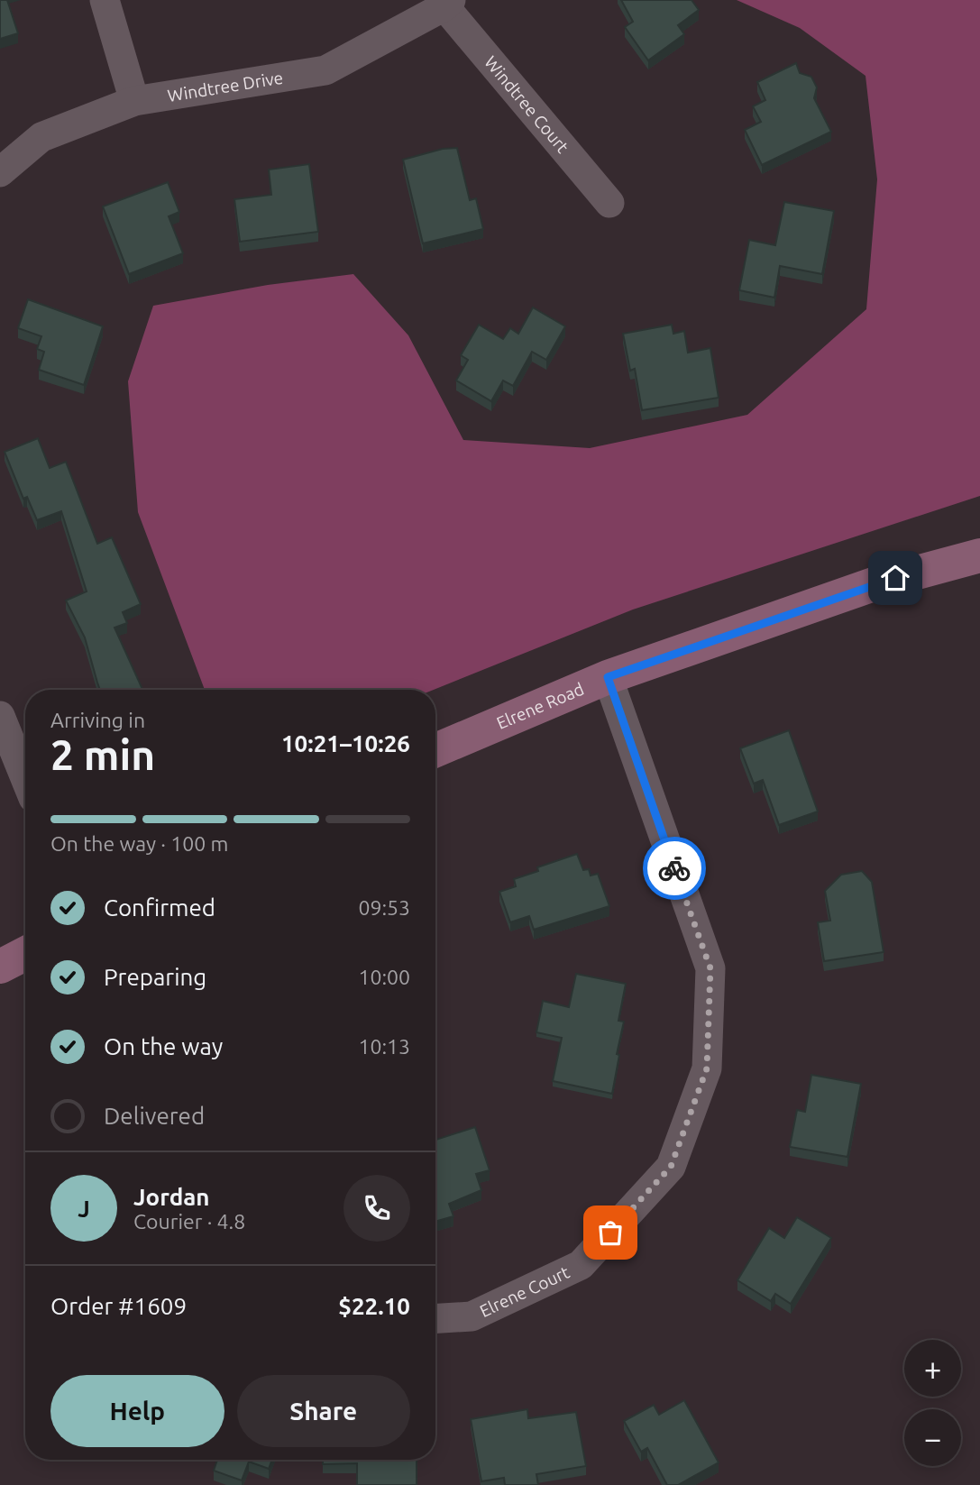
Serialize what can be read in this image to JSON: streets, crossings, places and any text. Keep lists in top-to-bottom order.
{
  "streets": {
    "street": [
      "Windtree Drive",
      "Windtree Court",
      "Elrene Road",
      "Elrene Court"
    ]
  },
  "crossings": [
    ["Windtree Drive", "Windtree Court"],
    ["Elrene Road", "Elrene Court"]
  ],
  "page": {
    "heading": ["2 min", "Arriving in", "10:21–10:26"],
    "panel": [
      "Jordan",
      "Courier · 4.8",
      "Order #1609",
      "$22.10"
    ],
    "bar": "On the way · 100 m",
    "list": [
      ["Confirmed", "09:53"],
      ["Preparing", "10:00"],
      ["On the way", "10:13"],
      "Delivered"
    ],
    "round": "J",
    "map_buttons": ["+", "−"],
    "buttons": ["Help", "Share"]
  }
}
